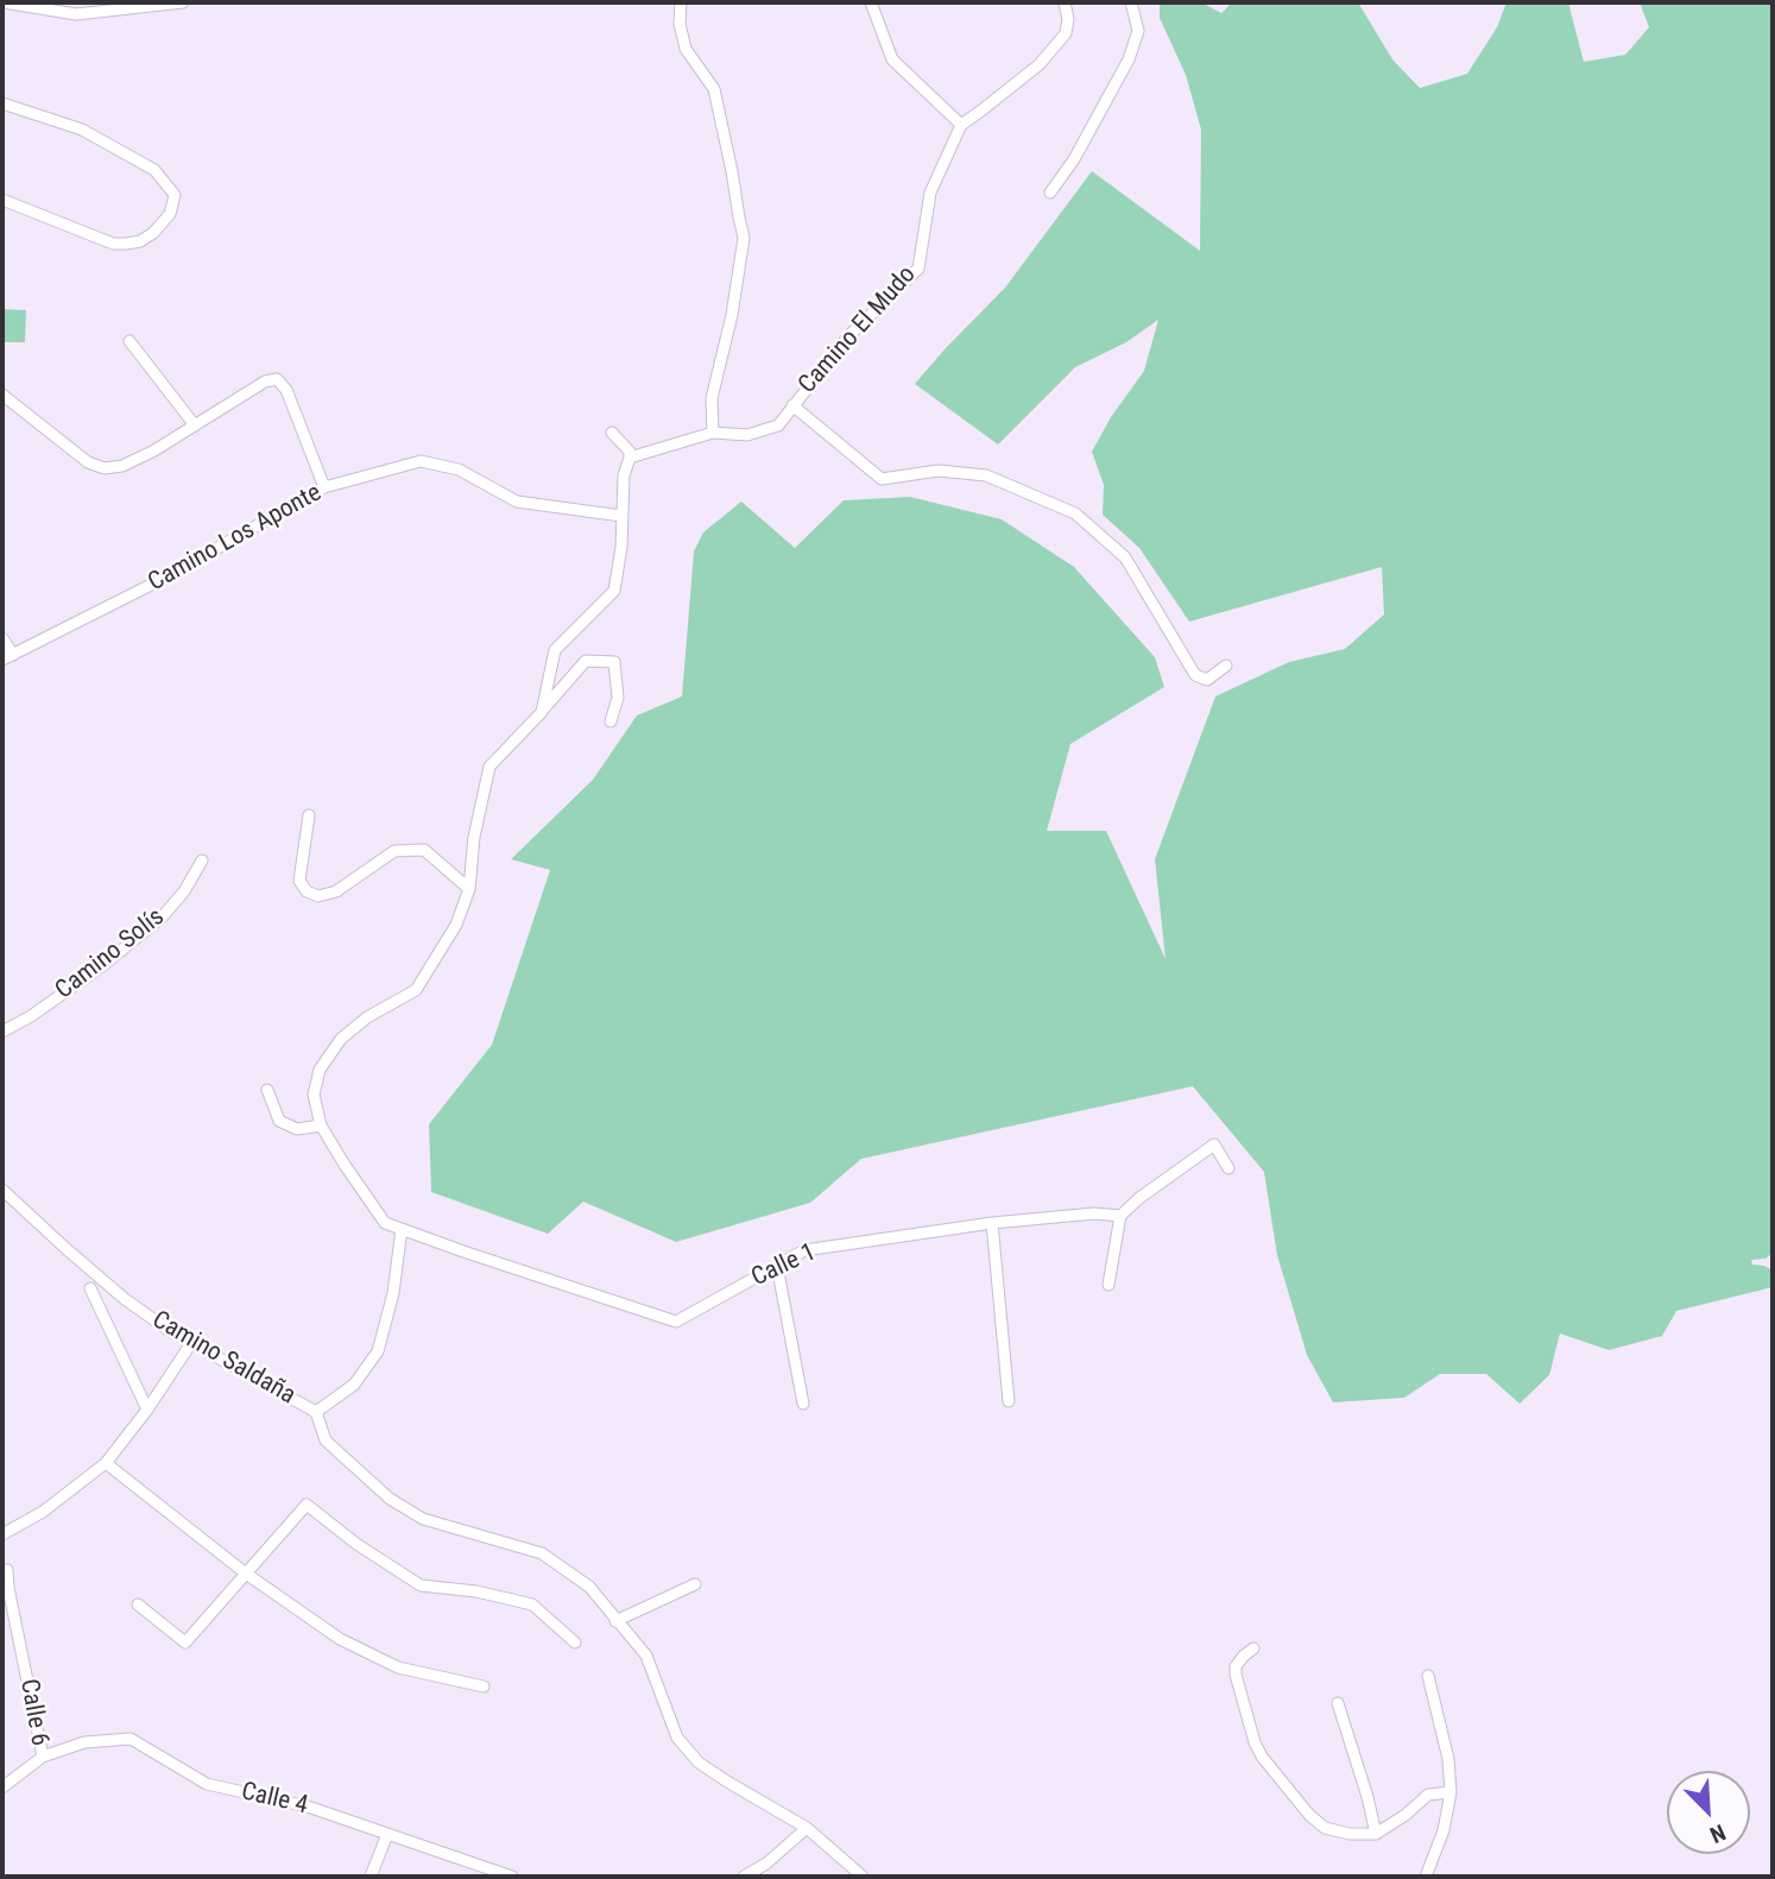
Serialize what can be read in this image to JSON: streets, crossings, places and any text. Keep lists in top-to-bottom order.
{
  "streets": {
    "street": [
      "Camino El Mudo",
      "Camino Los Aponte",
      "Camino Solís",
      "Calle 1",
      "Camino Saldaña",
      "Calle 6",
      "Calle 4"
    ]
  },
  "crossings": [
    ["Calle 6", "Calle 4"]
  ],
  "north": "bottom right"
}
